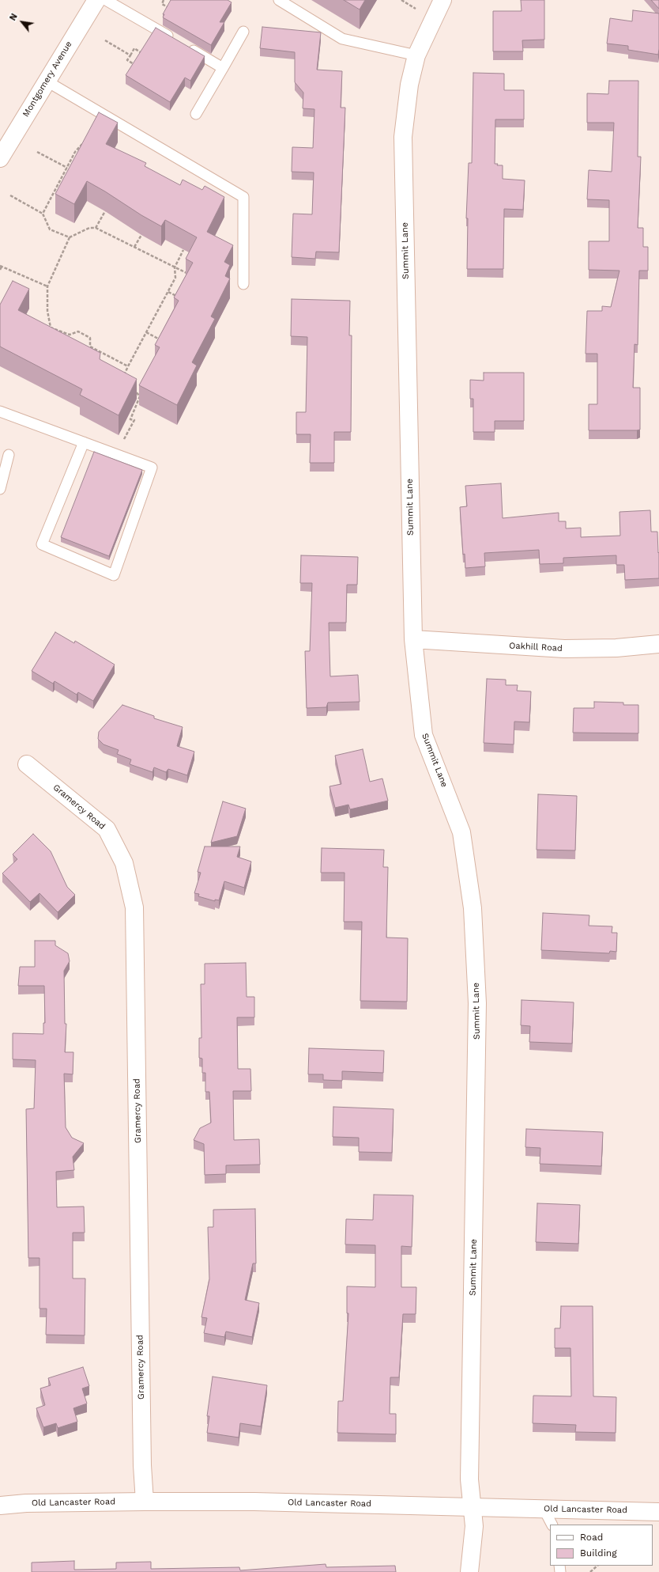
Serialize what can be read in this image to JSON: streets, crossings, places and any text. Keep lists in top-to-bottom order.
{
  "streets": {
    "street": [
      "Montgomery Avenue",
      "Summit Lane",
      "Oakhill Road",
      "Gramercy Road",
      "Old Lancaster Road"
    ]
  },
  "crossings": [
    ["Summit Lane", "Oakhill Road"],
    ["Summit Lane", "Old Lancaster Road"],
    ["Gramercy Road", "Old Lancaster Road"]
  ],
  "legend": ["Road", "Building"],
  "north": "top left"
}
